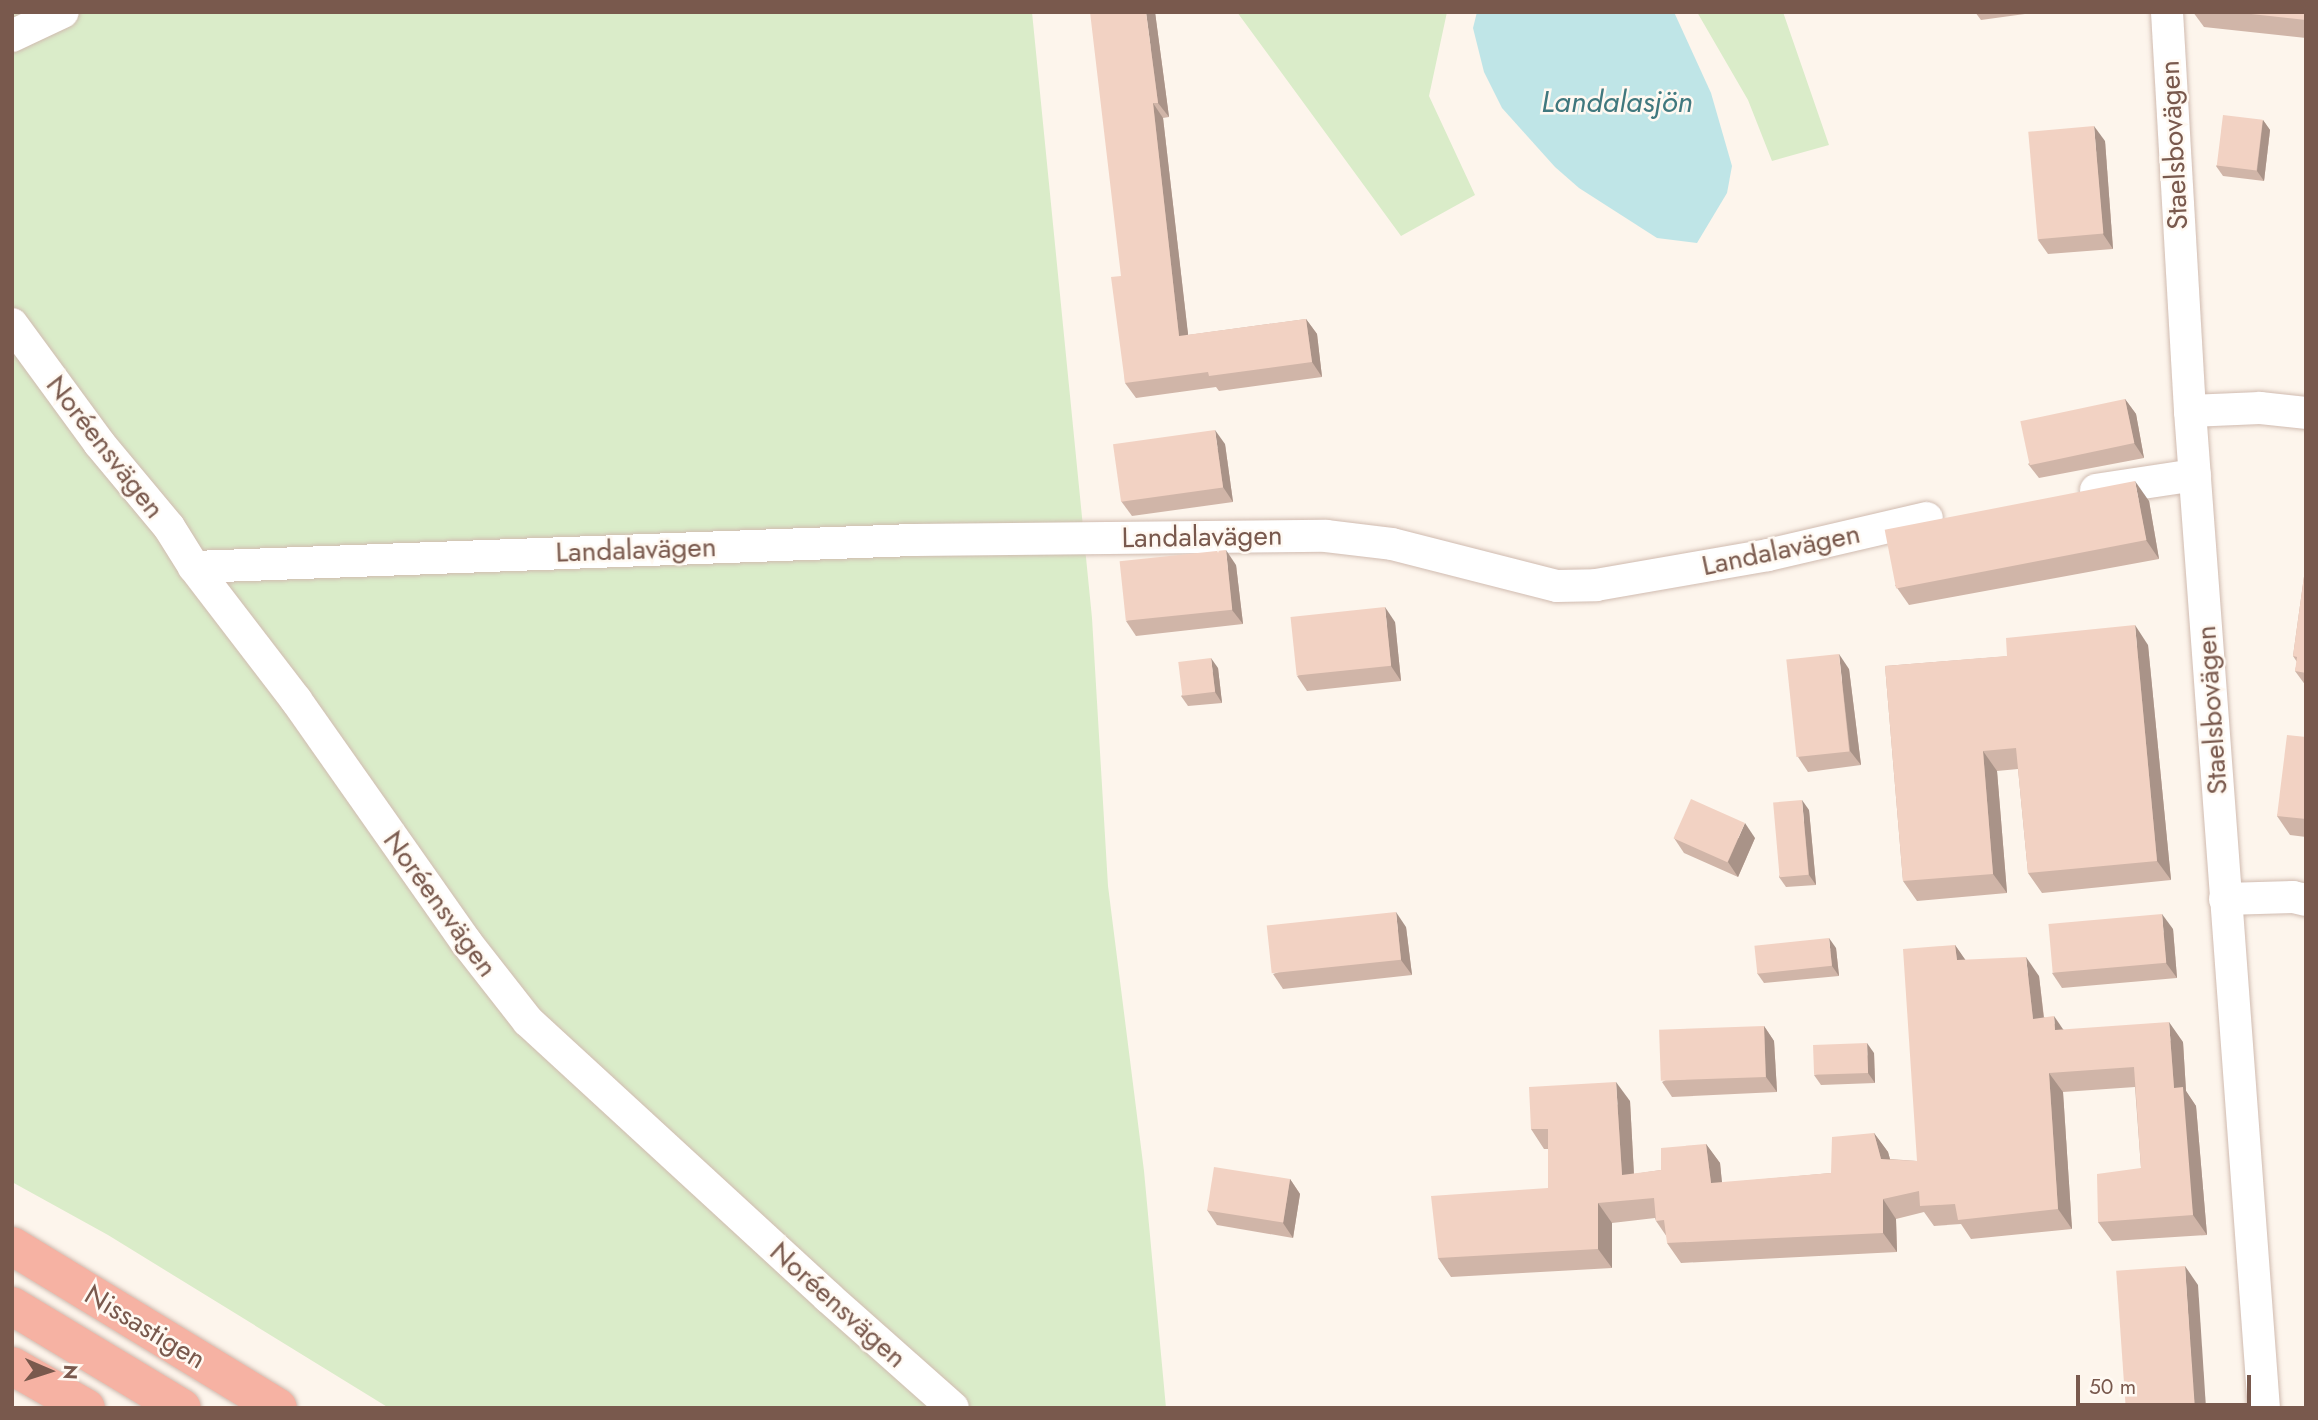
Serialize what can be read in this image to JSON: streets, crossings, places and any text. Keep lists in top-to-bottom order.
{
  "streets": {
    "highway": ["Nissastigen"],
    "street": ["Staelsbovägen", "Noréensvägen", "Landalavägen"]
  },
  "crossings": [
    ["Noréensvägen", "Landalavägen"]
  ],
  "water": ["Landalasjön"],
  "scale_bar": "50 m",
  "north": "right"
}
